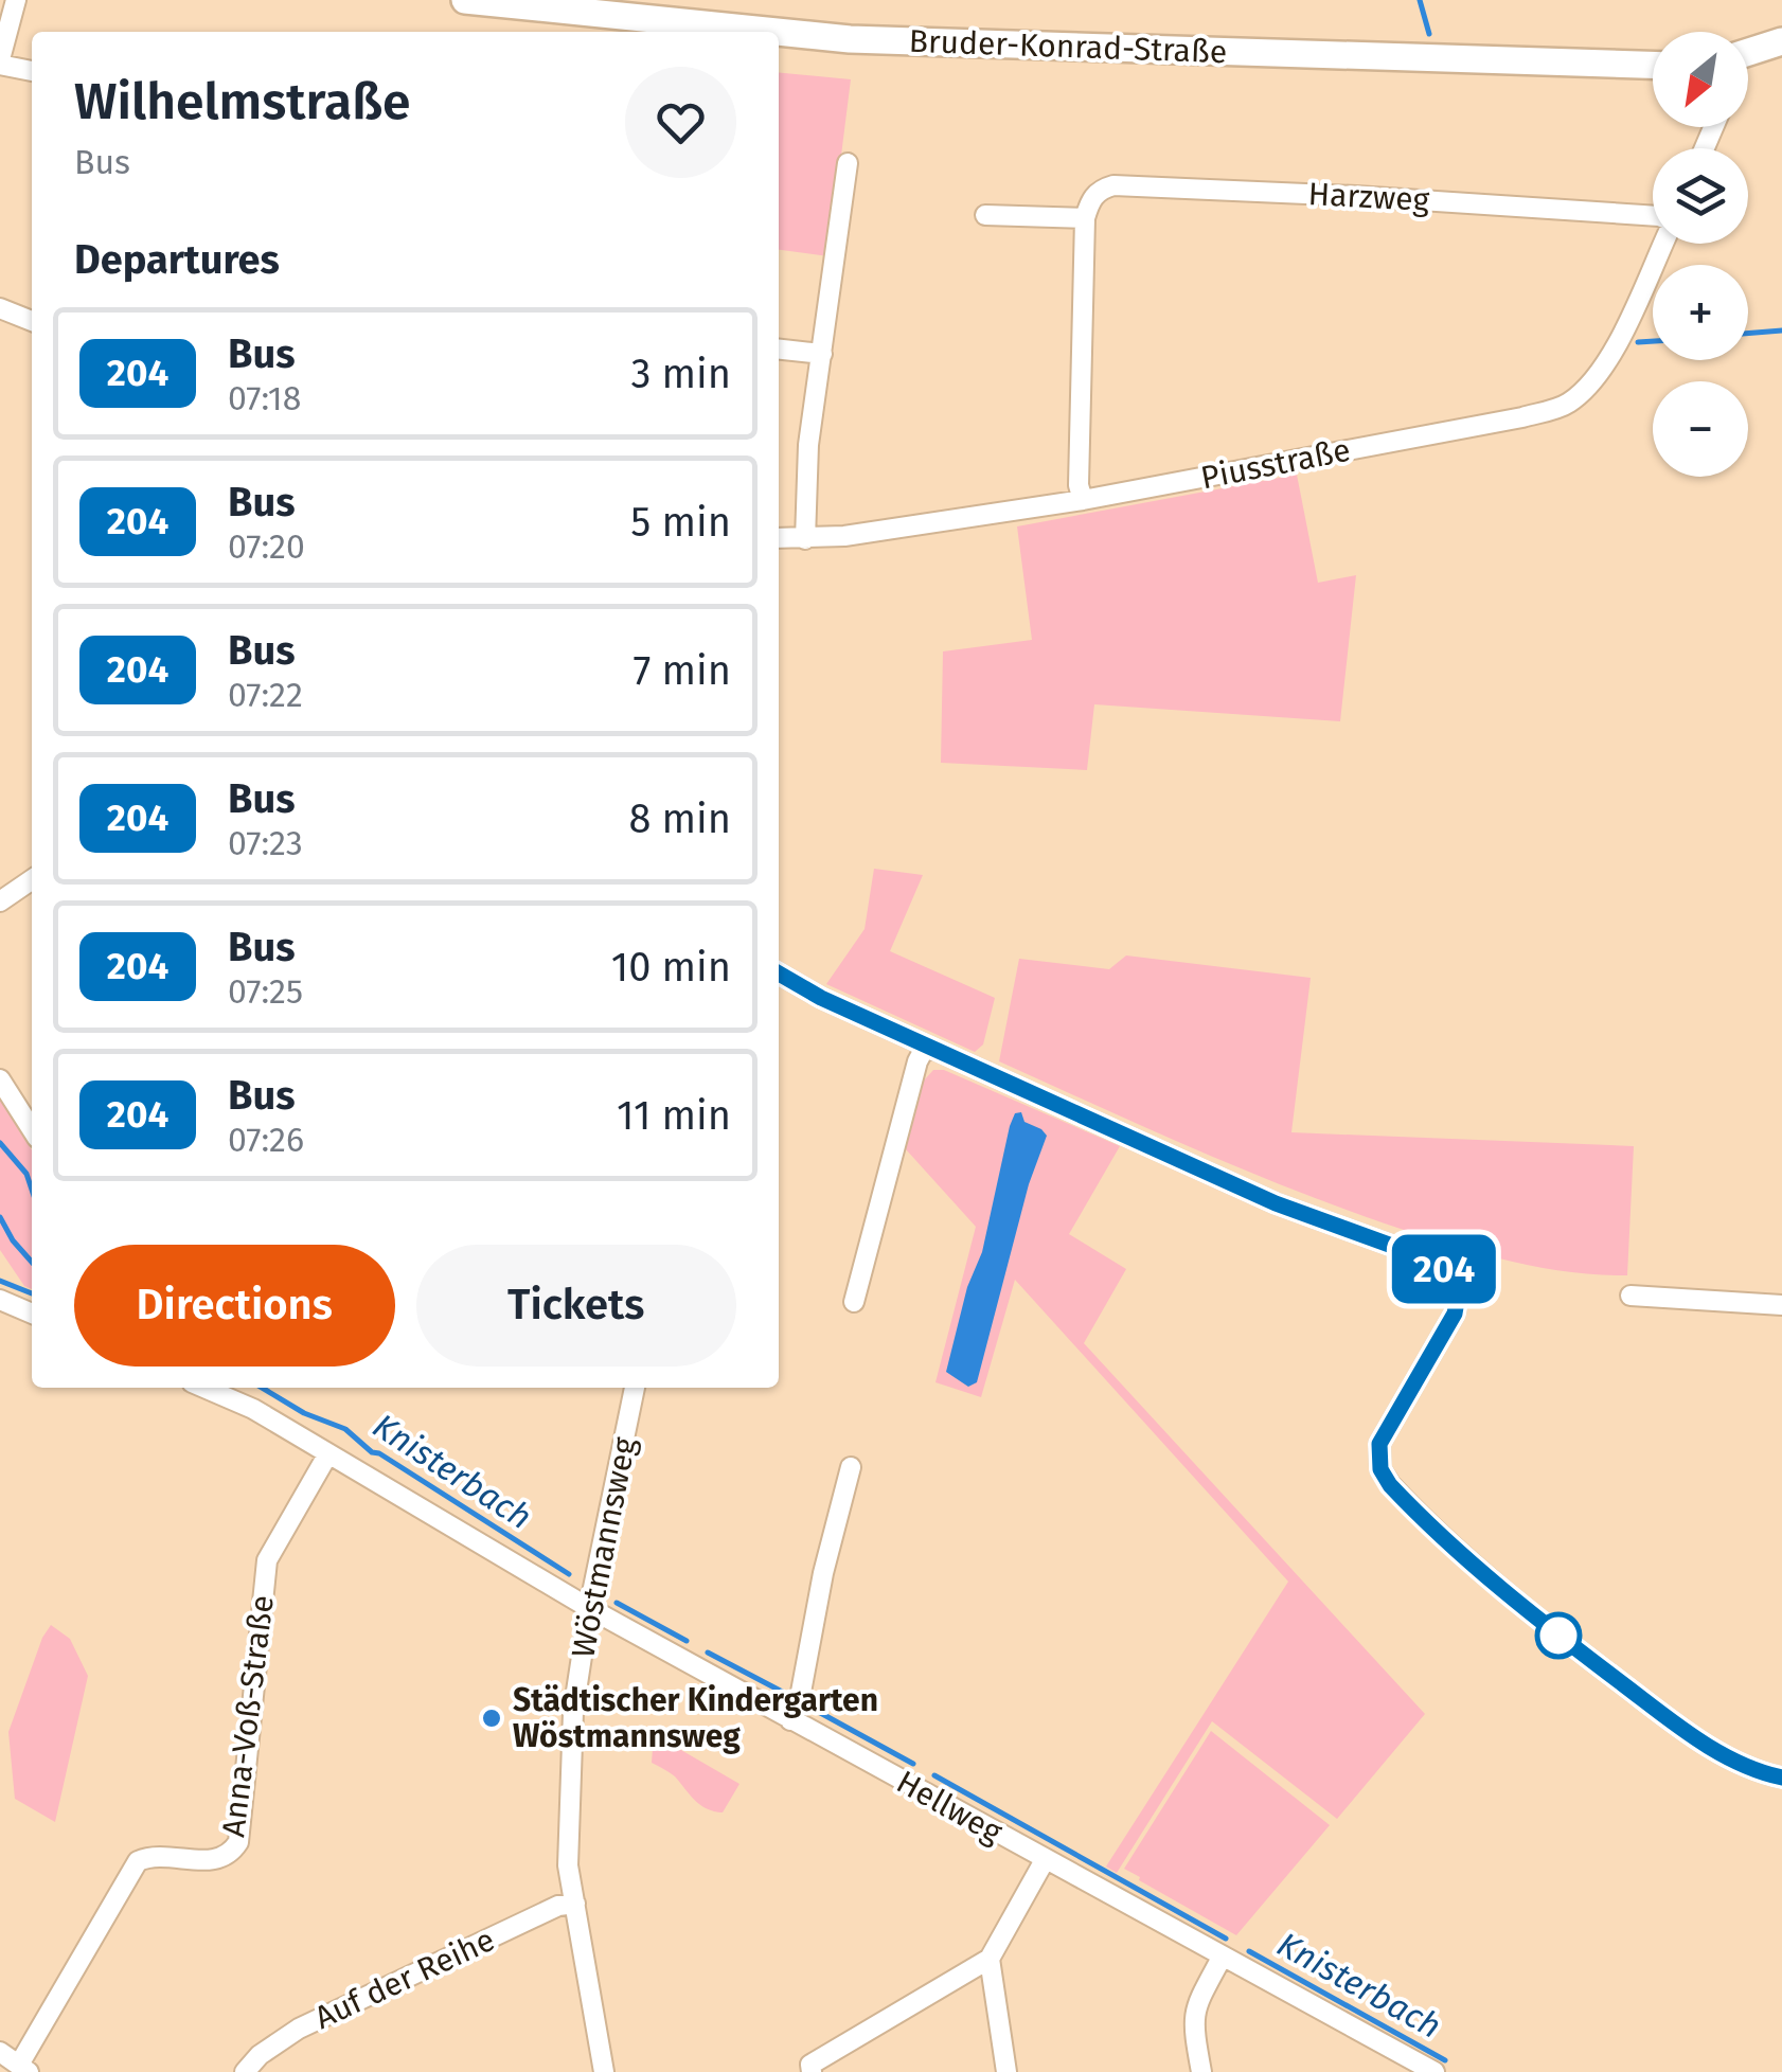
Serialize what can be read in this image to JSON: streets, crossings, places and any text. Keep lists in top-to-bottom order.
{
  "streets": {
    "street": [
      "Bruder-Konrad-Straße",
      "Harzweg",
      "Piusstraße",
      "Wöstmannsweg",
      "Anna-Voß-Straße",
      "Hellweg",
      "Auf der Reihe"
    ]
  },
  "crossings": [
    ["Wöstmannsweg", "Hellweg"],
    ["Wöstmannsweg", "Auf der Reihe"],
    ["Anna-Voß-Straße", "Hellweg"]
  ],
  "water": ["Knisterbach"],
  "places": ["Städtischer Kindergarten Wöstmannsweg"],
  "lines": ["bus line 204"],
  "north": "bottom left",
  "page": {
    "on_map": "204",
    "map_buttons": ["+", "−"],
    "heading": [
      ["Wilhelmstraße", "Bus"],
      "Departures"
    ],
    "list": [
      {
        "mark": "204",
        "name": "Bus",
        "note": "07:18",
        "value": "3 min"
      },
      {
        "mark": "204",
        "name": "Bus",
        "note": "07:20",
        "value": "5 min"
      },
      {
        "mark": "204",
        "name": "Bus",
        "note": "07:22",
        "value": "7 min"
      },
      {
        "mark": "204",
        "name": "Bus",
        "note": "07:23",
        "value": "8 min"
      },
      {
        "mark": "204",
        "name": "Bus",
        "note": "07:25",
        "value": "10 min"
      },
      {
        "mark": "204",
        "name": "Bus",
        "note": "07:26",
        "value": "11 min"
      }
    ],
    "buttons": ["Directions", "Tickets"]
  }
}
